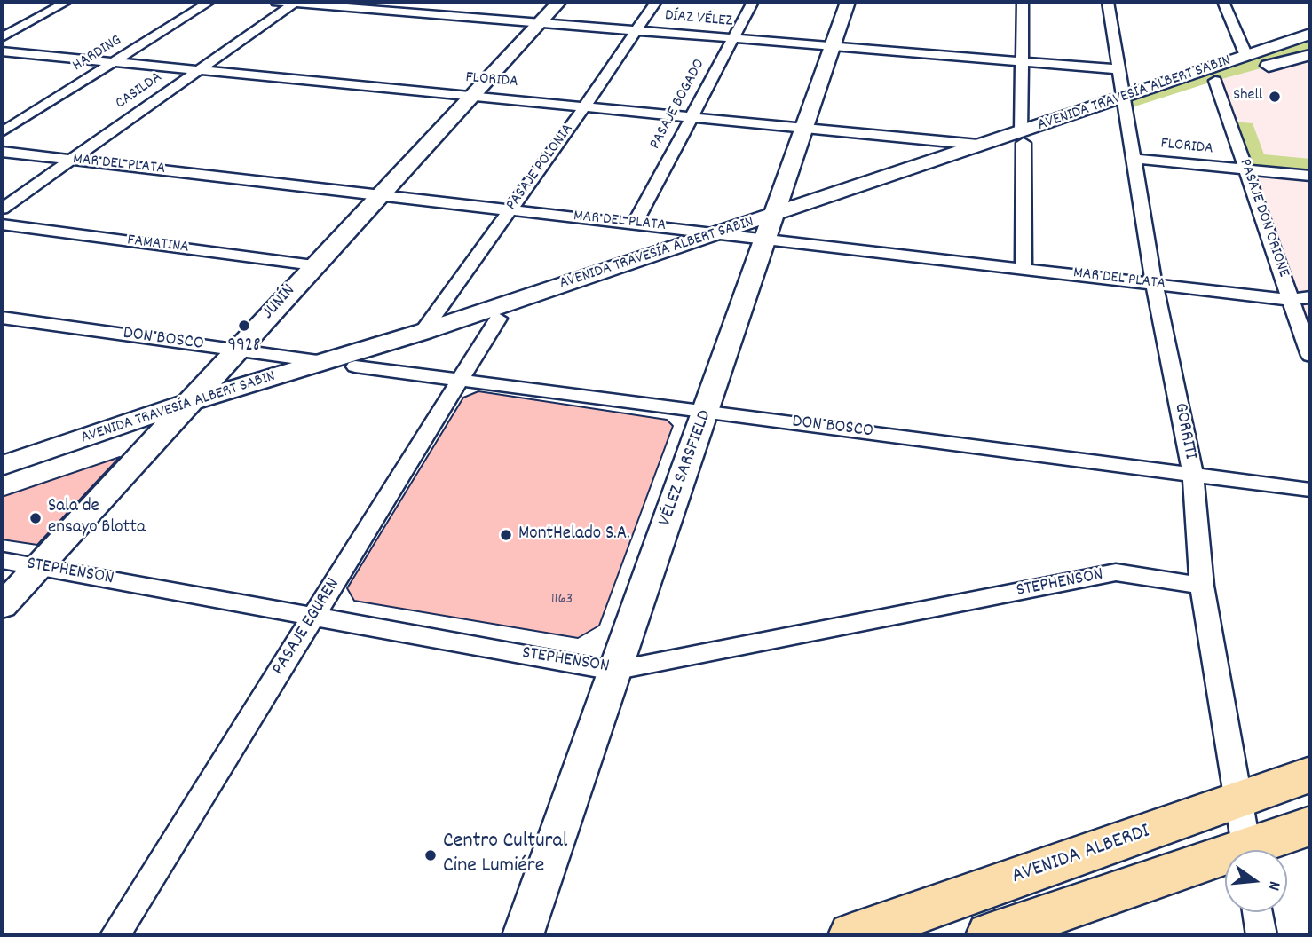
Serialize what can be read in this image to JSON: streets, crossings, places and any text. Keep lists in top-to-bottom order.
{
  "streets": {
    "main road": [
      "AVENIDA TRAVESÍA ALBERT SABIN",
      "JUNÍN",
      "VÉLEZ SARSFIELD",
      "AVENIDA ALBERDI"
    ],
    "street": [
      "DÍAZ VÉLEZ",
      "HARDING",
      "FLORIDA",
      "CASILDA",
      "PASAJE BOGADO",
      "MAR DEL PLATA",
      "PASAJE POLONIA",
      "PASAJE DON ORIONE",
      "FAMATINA",
      "DON BOSCO",
      "GORRITI",
      "STEPHENSON",
      "PASAJE EGUREN"
    ]
  },
  "crossings": [
    ["DÍAZ VÉLEZ", "CASILDA"],
    ["DÍAZ VÉLEZ", "PASAJE BOGADO"],
    ["DÍAZ VÉLEZ", "PASAJE POLONIA"],
    ["DÍAZ VÉLEZ", "JUNÍN"],
    ["DÍAZ VÉLEZ", "GORRITI"],
    ["DÍAZ VÉLEZ", "VÉLEZ SARSFIELD"],
    ["HARDING", "FLORIDA"],
    ["FLORIDA", "CASILDA"],
    ["FLORIDA", "AVENIDA TRAVESÍA ALBERT SABIN"],
    ["FLORIDA", "PASAJE BOGADO"],
    ["FLORIDA", "PASAJE POLONIA"],
    ["FLORIDA", "PASAJE DON ORIONE"],
    ["FLORIDA", "JUNÍN"],
    ["FLORIDA", "GORRITI"],
    ["FLORIDA", "VÉLEZ SARSFIELD"],
    ["CASILDA", "MAR DEL PLATA"],
    ["AVENIDA TRAVESÍA ALBERT SABIN", "MAR DEL PLATA"],
    ["AVENIDA TRAVESÍA ALBERT SABIN", "PASAJE POLONIA"],
    ["AVENIDA TRAVESÍA ALBERT SABIN", "PASAJE DON ORIONE"],
    ["AVENIDA TRAVESÍA ALBERT SABIN", "JUNÍN"],
    ["AVENIDA TRAVESÍA ALBERT SABIN", "DON BOSCO"],
    ["AVENIDA TRAVESÍA ALBERT SABIN", "GORRITI"],
    ["AVENIDA TRAVESÍA ALBERT SABIN", "VÉLEZ SARSFIELD"],
    ["AVENIDA TRAVESÍA ALBERT SABIN", "PASAJE EGUREN"],
    ["PASAJE BOGADO", "MAR DEL PLATA"],
    ["MAR DEL PLATA", "PASAJE POLONIA"],
    ["MAR DEL PLATA", "PASAJE DON ORIONE"],
    ["MAR DEL PLATA", "JUNÍN"],
    ["MAR DEL PLATA", "GORRITI"],
    ["MAR DEL PLATA", "VÉLEZ SARSFIELD"],
    ["FAMATINA", "JUNÍN"],
    ["JUNÍN", "DON BOSCO"],
    ["JUNÍN", "STEPHENSON"],
    ["DON BOSCO", "GORRITI"],
    ["DON BOSCO", "VÉLEZ SARSFIELD"],
    ["DON BOSCO", "PASAJE EGUREN"],
    ["GORRITI", "STEPHENSON"],
    ["GORRITI", "AVENIDA ALBERDI"],
    ["VÉLEZ SARSFIELD", "STEPHENSON"],
    ["STEPHENSON", "PASAJE EGUREN"]
  ],
  "places": [
    "Shell",
    "9928",
    "Sala de ensayo Blotta",
    "MontHelado S.A.",
    "Centro Cultural Cine Lumiére"
  ],
  "house_numbers": ["1163"],
  "north": "right"
}
